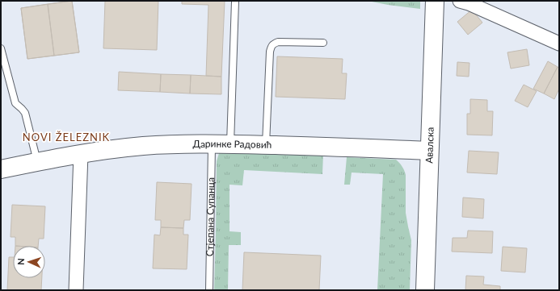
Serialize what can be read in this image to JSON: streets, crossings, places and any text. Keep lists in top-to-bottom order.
{
  "streets": {
    "street": ["Даринке Радовић", "Авалска"],
    "lane": ["Стјепана Супанца"]
  },
  "crossings": [
    ["Даринке Радовић", "Авалска"],
    ["Даринке Радовић", "Стјепана Супанца"]
  ],
  "districts": ["NOVI ŽELEZNIK"],
  "north": "left"
}
